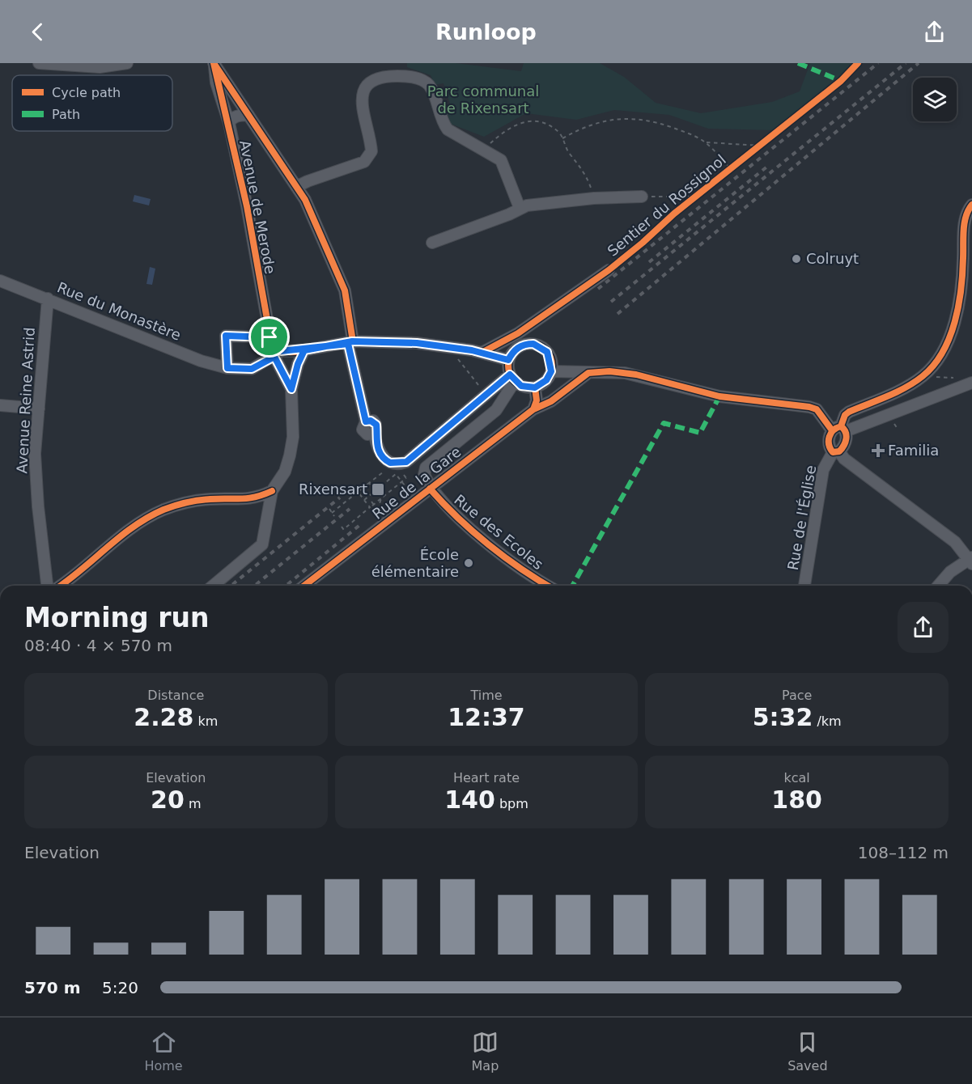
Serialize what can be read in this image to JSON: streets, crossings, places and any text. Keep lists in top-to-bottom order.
{
  "streets": {
    "street": [
      "Sentier du Rossignol",
      "Avenue de Merode",
      "Rue du Monastère",
      "Avenue Reine Astrid",
      "Rue de la Gare",
      "Rue de l'Église",
      "Rue des Ecoles"
    ]
  },
  "crossings": [
    ["Avenue de Merode", "Rue du Monastère"],
    ["Rue du Monastère", "Avenue Reine Astrid"],
    ["Rue de la Gare", "Rue des Ecoles"]
  ],
  "parks": ["Parc communal de Rixensart"],
  "places": {
    "other": ["Colruyt", "École élémentaire"],
    "health": ["Familia"],
    "transit": ["Rixensart"]
  },
  "legend": ["Cycle path", "Path"],
  "page": {
    "header": "Runloop",
    "heading": ["Morning run", "08:40 · 4 × 570 m"],
    "stats": [
      ["Distance", "2.28 km"],
      ["Time", "12:37"],
      ["Pace", "5:32 /km"],
      ["Elevation", "20 m"],
      ["Heart rate", "140 bpm"],
      ["kcal", "180"]
    ],
    "chart": ["Elevation", "108–112 m"],
    "list": [
      {
        "name": "570 m",
        "note": "5:20"
      }
    ],
    "tabs": ["Home", "Map", "Saved"]
  }
}
